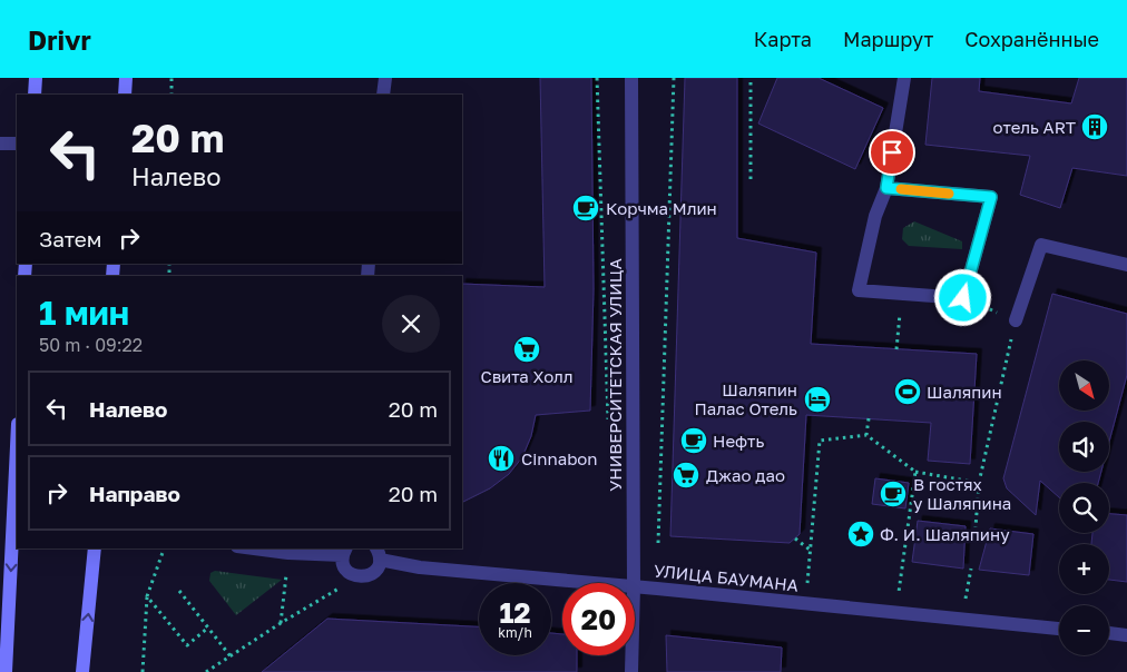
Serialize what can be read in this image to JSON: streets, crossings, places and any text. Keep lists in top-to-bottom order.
{
  "streets": {
    "street": ["УНИВЕРСИТЕТСКАЯ УЛИЦА", "УЛИЦА БАУМАНА"]
  },
  "places": {
    "building": ["отель ART"],
    "cafe": ["Корчма Млин", "Нефть", "В гостях у Шаляпина"],
    "supermarket": ["Свита Холл", "Джао дао"],
    "sports": ["Шаляпин"],
    "hotel": ["Шаляпин Палас Отель"],
    "restaurant": ["Cinnabon"],
    "place": ["Ф. И. Шаляпину"]
  },
  "north": "bottom right",
  "page": {
    "header": "Drivr",
    "nav": ["Карта", "Маршрут", "Сохранённые"],
    "turn": ["20 m", "Налево"],
    "then": "Затем",
    "heading": ["1 мин", "50 m · 09:22"],
    "map_buttons": ["+", "−"],
    "list": [
      {
        "name": "Налево",
        "value": "20 m"
      },
      {
        "name": "Направо",
        "value": "20 m"
      }
    ],
    "speed": "12 km/h",
    "limit": "20"
  }
}
